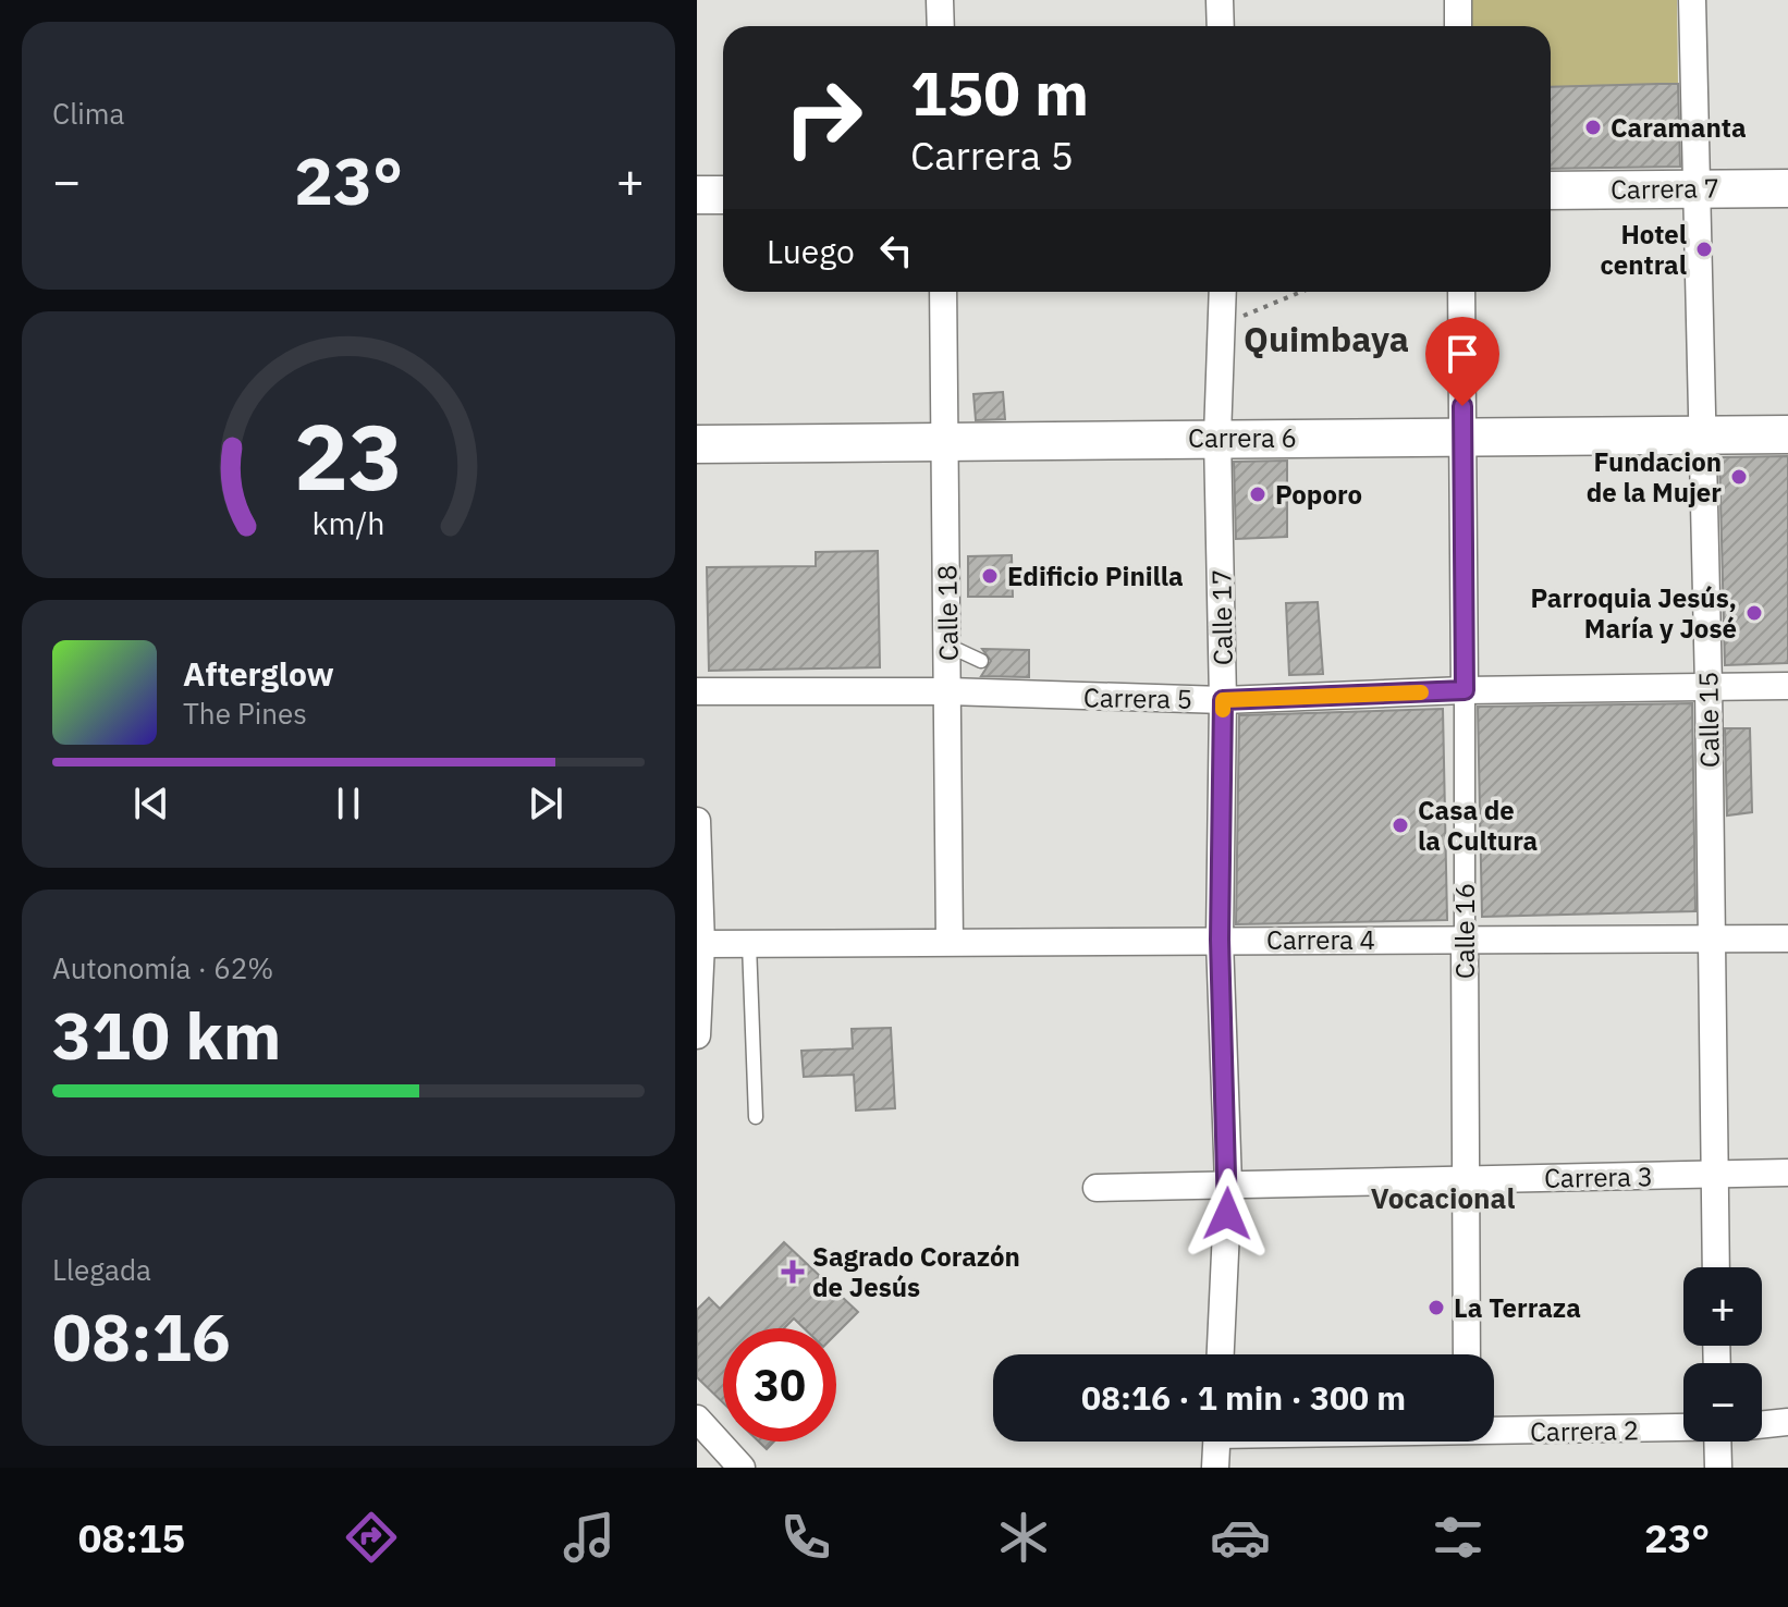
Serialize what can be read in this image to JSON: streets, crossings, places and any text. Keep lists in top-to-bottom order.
{
  "streets": {
    "main road": ["Carrera 7", "Carrera 6"],
    "street": [
      "Calle 18",
      "Calle 17",
      "Carrera 5",
      "Calle 15",
      "Calle 16",
      "Carrera 4",
      "Carrera 3",
      "Carrera 2"
    ]
  },
  "crossings": [
    ["Carrera 7", "Calle 15"],
    ["Carrera 6", "Calle 18"],
    ["Carrera 6", "Calle 17"],
    ["Carrera 6", "Calle 15"],
    ["Carrera 6", "Calle 16"],
    ["Calle 18", "Carrera 5"],
    ["Calle 18", "Carrera 4"],
    ["Calle 17", "Carrera 5"],
    ["Calle 17", "Carrera 4"],
    ["Calle 17", "Carrera 3"],
    ["Carrera 5", "Calle 15"],
    ["Carrera 5", "Calle 16"],
    ["Calle 15", "Carrera 4"],
    ["Calle 15", "Carrera 3"],
    ["Calle 16", "Carrera 4"],
    ["Calle 16", "Carrera 3"]
  ],
  "districts": ["Quimbaya", "Vocacional"],
  "places": {
    "other": [
      "Caramanta",
      "Hotel central",
      "Fundacion de la Mujer",
      "Poporo",
      "Edificio Pinilla",
      "Parroquia Jesús, María y José",
      "Casa de la Cultura",
      "La Terraza"
    ],
    "health": ["Sagrado Corazón de Jesús"]
  },
  "page": {
    "tile": [
      "Clima",
      ["Autonomía · 62%", "310 km"],
      ["Llegada", "08:16"]
    ],
    "turn": ["150 m", "Carrera 5"],
    "heat": ["−", "23°", "+"],
    "then": "Luego",
    "song": ["Afterglow", "The Pines"],
    "map_buttons": ["+", "−"],
    "limit": "30",
    "trip": "08:16 · 1 min · 300 m",
    "tabs": ["08:15", "23°"],
    "gauge": ["23", "km/h"]
  }
}
